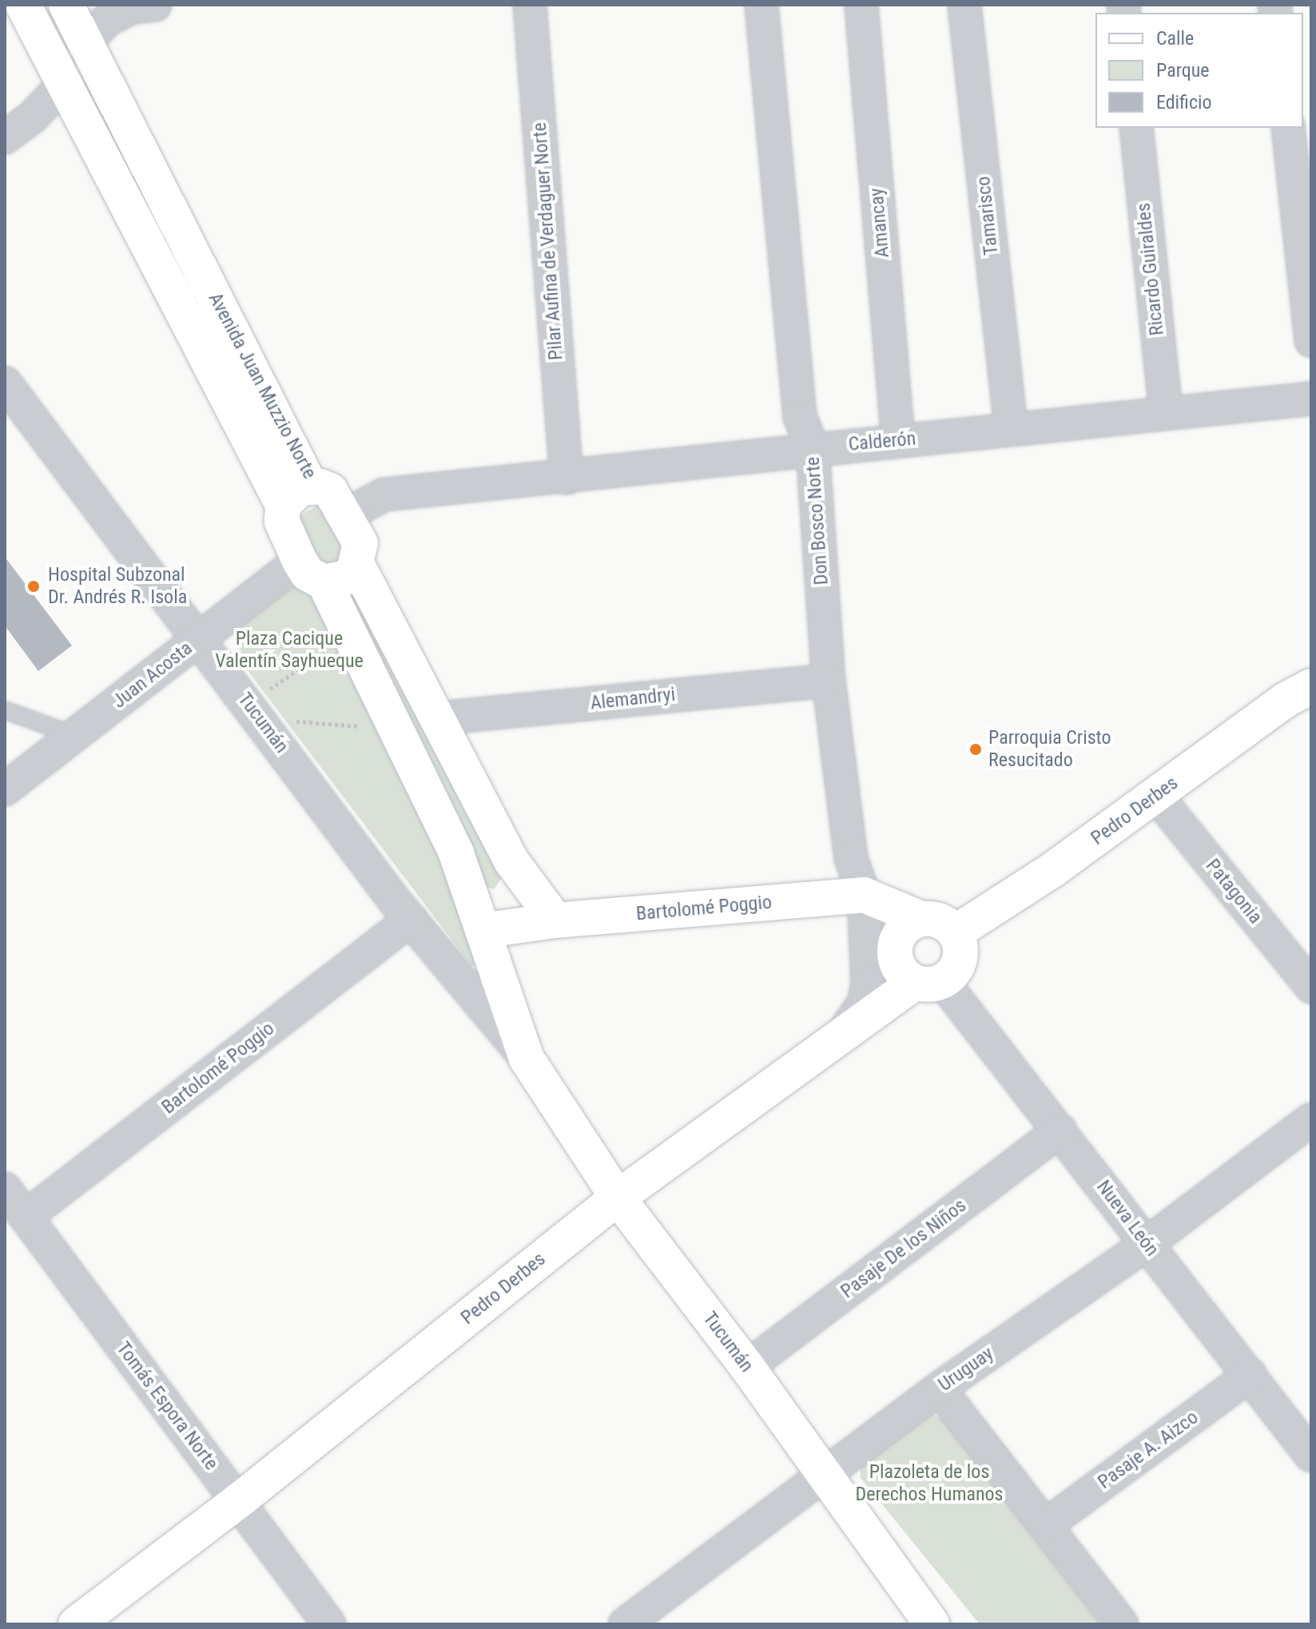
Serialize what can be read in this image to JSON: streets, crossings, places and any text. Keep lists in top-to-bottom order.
{
  "streets": {
    "main road": [
      "Avenida Juan Muzzio Norte",
      "Tucumán",
      "Pedro Derbes",
      "Bartolomé Poggio"
    ],
    "street": [
      "Tamarisco",
      "Amancay",
      "Pilar Aufina de Verdaguer Norte",
      "Ricardo Guiraldes",
      "Calderón",
      "Don Bosco Norte",
      "Juan Acosta",
      "Alemandryi",
      "Patagonia",
      "Nueva León",
      "Pasaje De los Niños",
      "Uruguay",
      "Tomás Espora Norte",
      "Pasaje A. Aizco"
    ]
  },
  "crossings": [
    ["Tamarisco", "Calderón"],
    ["Amancay", "Calderón"],
    ["Pilar Aufina de Verdaguer Norte", "Calderón"],
    ["Ricardo Guiraldes", "Calderón"],
    ["Avenida Juan Muzzio Norte", "Calderón"],
    ["Avenida Juan Muzzio Norte", "Juan Acosta"],
    ["Avenida Juan Muzzio Norte", "Alemandryi"],
    ["Avenida Juan Muzzio Norte", "Tucumán"],
    ["Avenida Juan Muzzio Norte", "Bartolomé Poggio"],
    ["Calderón", "Don Bosco Norte"],
    ["Calderón", "Juan Acosta"],
    ["Don Bosco Norte", "Alemandryi"],
    ["Don Bosco Norte", "Pedro Derbes"],
    ["Don Bosco Norte", "Bartolomé Poggio"],
    ["Juan Acosta", "Tucumán"],
    ["Tucumán", "Pedro Derbes"],
    ["Tucumán", "Bartolomé Poggio"],
    ["Tucumán", "Pasaje De los Niños"],
    ["Tucumán", "Uruguay"],
    ["Pedro Derbes", "Patagonia"],
    ["Pedro Derbes", "Bartolomé Poggio"],
    ["Pedro Derbes", "Nueva León"],
    ["Pedro Derbes", "Tomás Espora Norte"],
    ["Bartolomé Poggio", "Nueva León"],
    ["Bartolomé Poggio", "Tomás Espora Norte"],
    ["Nueva León", "Pasaje De los Niños"],
    ["Nueva León", "Uruguay"],
    ["Nueva León", "Pasaje A. Aizco"]
  ],
  "parks": ["Plaza Cacique Valentín Sayhueque", "Plazoleta de los Derechos Humanos"],
  "places": ["Hospital Subzonal Dr. Andrés R. Isola", "Parroquia Cristo Resucitado"],
  "legend": ["Calle", "Parque", "Edificio"]
}
